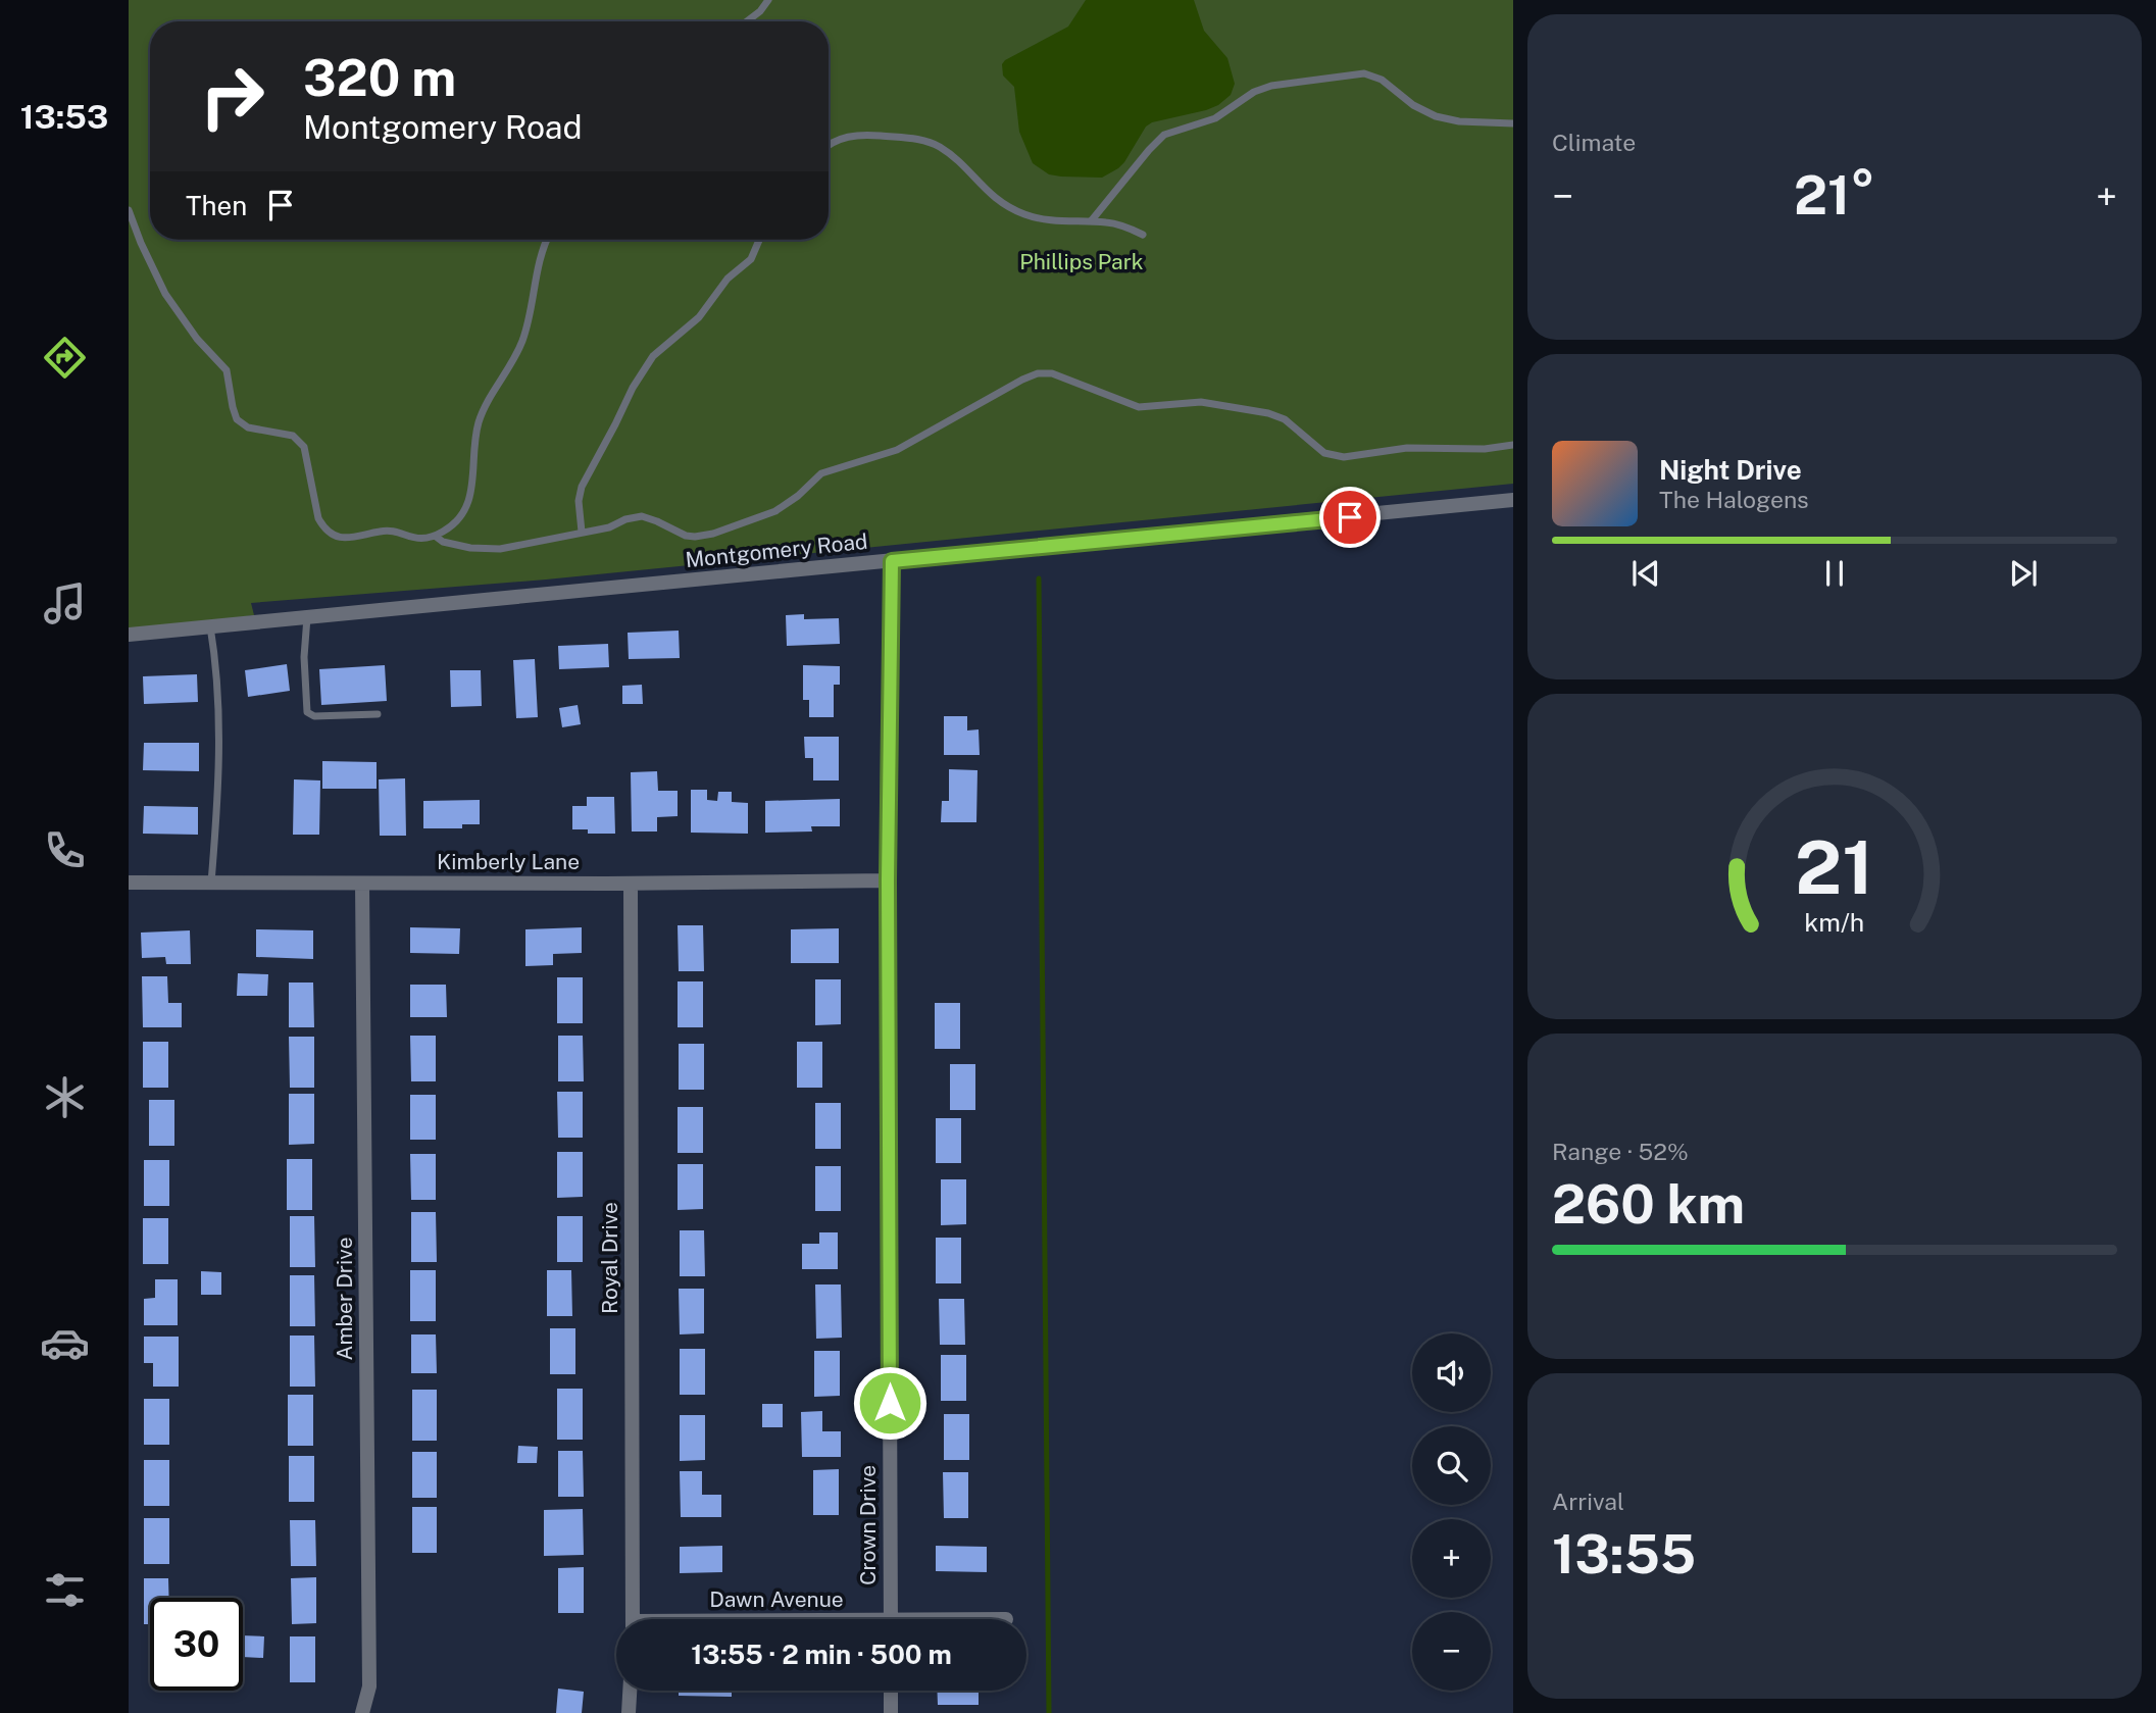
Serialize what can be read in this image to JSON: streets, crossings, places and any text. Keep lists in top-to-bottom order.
{
  "streets": {
    "street": [
      "Montgomery Road",
      "Kimberly Lane",
      "Royal Drive",
      "Amber Drive",
      "Crown Drive"
    ]
  },
  "crossings": [
    ["Montgomery Road", "Crown Drive"],
    ["Kimberly Lane", "Royal Drive"],
    ["Kimberly Lane", "Amber Drive"],
    ["Kimberly Lane", "Crown Drive"]
  ],
  "parks": ["Phillips Park"],
  "page": {
    "tabs": "13:53",
    "tile": [
      "Climate",
      ["Range · 52%", "260 km"],
      ["Arrival", "13:55"]
    ],
    "turn": ["320 m", "Montgomery Road"],
    "heat": ["−", "21°", "+"],
    "then": "Then",
    "song": ["Night Drive", "The Halogens"],
    "map_buttons": ["+", "−"],
    "limit": "30",
    "trip": "13:55 · 2 min · 500 m",
    "gauge": ["21", "km/h"]
  }
}
